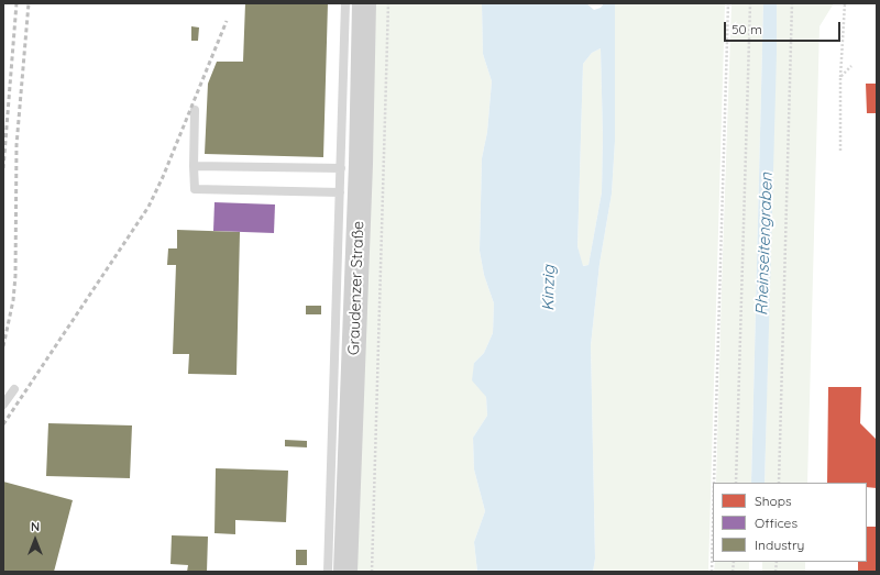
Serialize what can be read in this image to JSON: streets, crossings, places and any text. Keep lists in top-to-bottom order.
{
  "streets": {
    "street": ["Graudenzer Straße"]
  },
  "water": ["Rheinseitengraben", "Kinzig"],
  "legend": ["Shops", "Offices", "Industry"],
  "scale_bar": "50 m",
  "north": "top"
}
